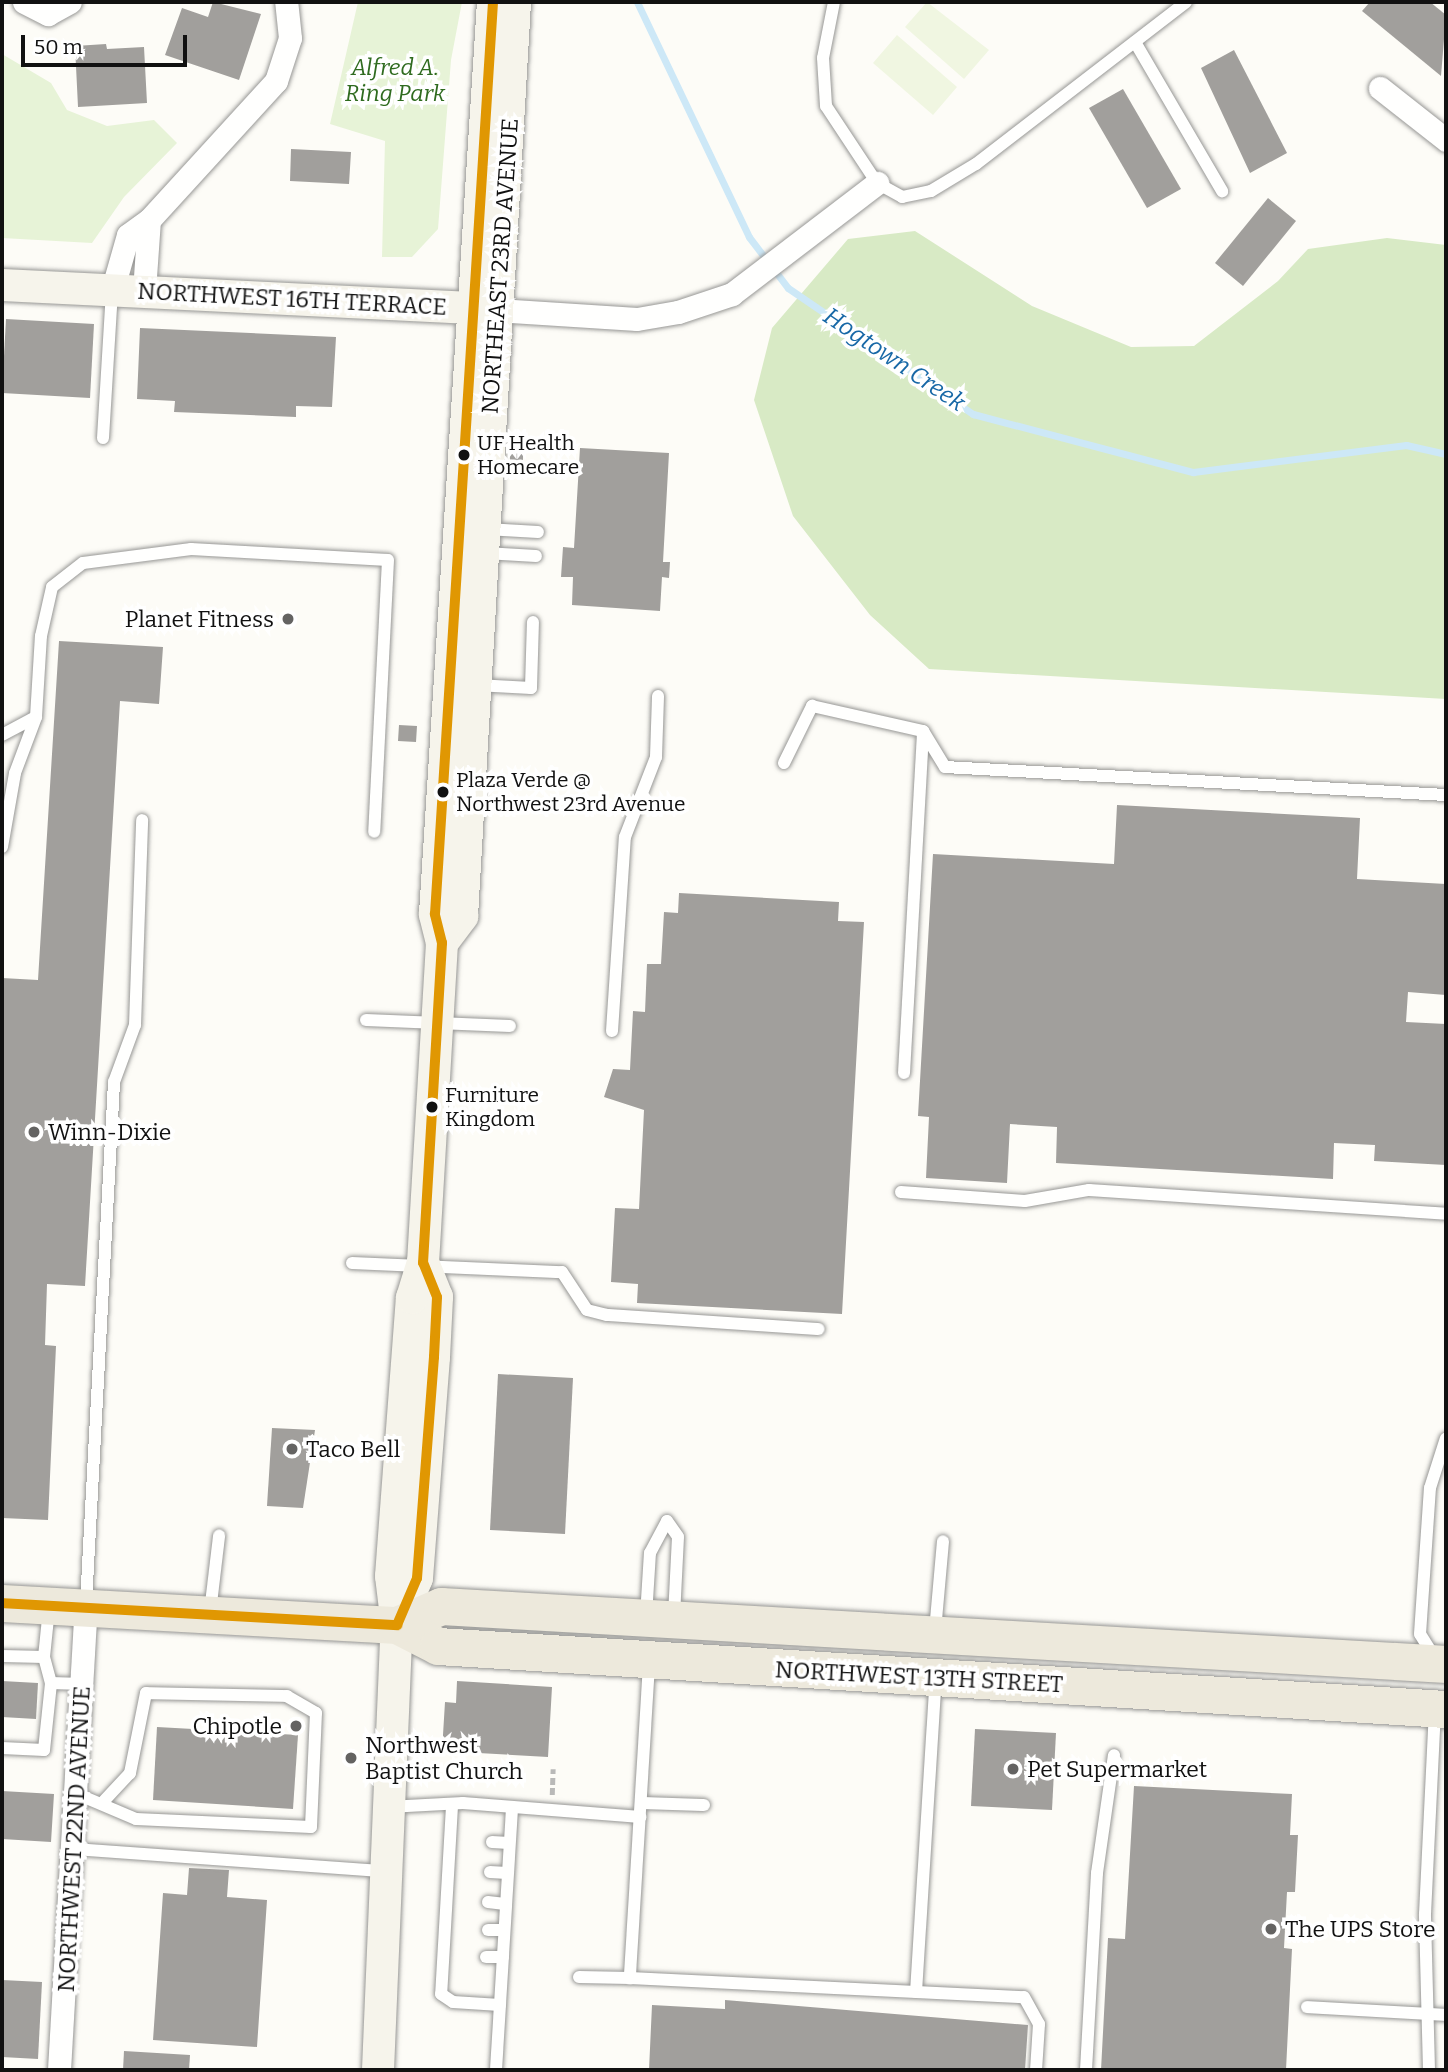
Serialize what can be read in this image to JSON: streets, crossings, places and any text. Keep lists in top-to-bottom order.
{
  "streets": {
    "main road": ["NORTHWEST 13TH STREET"],
    "street": ["NORTHEAST 23RD AVENUE", "NORTHWEST 16TH TERRACE", "NORTHWEST 22ND AVENUE"]
  },
  "crossings": [
    ["NORTHEAST 23RD AVENUE", "NORTHWEST 16TH TERRACE"],
    ["NORTHEAST 23RD AVENUE", "NORTHWEST 13TH STREET"],
    ["NORTHWEST 13TH STREET", "NORTHWEST 22ND AVENUE"]
  ],
  "water": ["Hogtown Creek"],
  "parks": ["Alfred A. Ring Park"],
  "places": [
    "UF Health Homecare",
    "Planet Fitness",
    "Plaza Verde @ Northwest 23rd Avenue",
    "Furniture Kingdom",
    "Winn-Dixie",
    "Taco Bell",
    "Chipotle",
    "Northwest Baptist Church",
    "Pet Supermarket",
    "The UPS Store"
  ],
  "scale_bar": "50 m"
}
